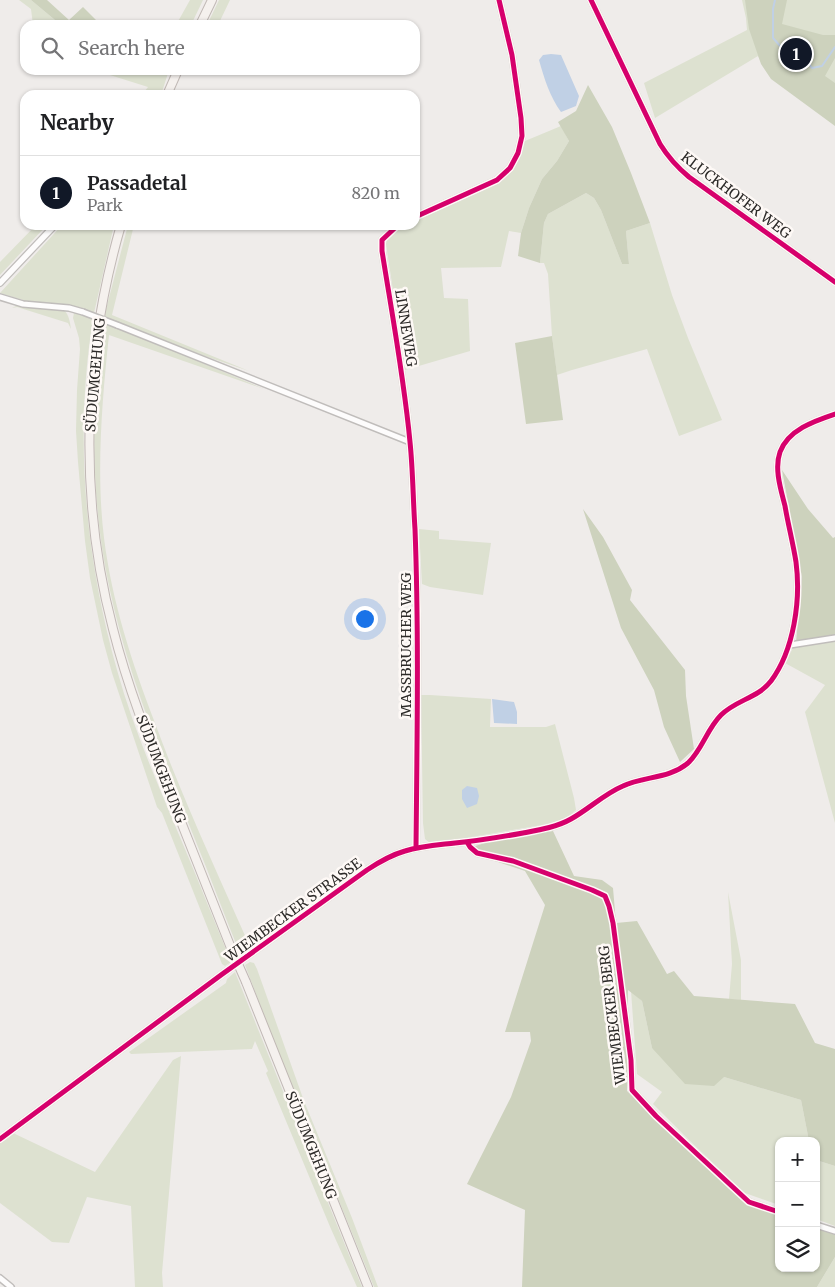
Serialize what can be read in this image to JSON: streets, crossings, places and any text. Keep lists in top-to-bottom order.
{
  "streets": {
    "main road": ["SÜDUMGEHUNG"],
    "street": [
      "KLUCKHOFER WEG",
      "LINNEWEG",
      "MASSBRUCHER WEG",
      "WIEMBECKER STRASSE",
      "WIEMBECKER BERG"
    ]
  },
  "crossings": [
    ["LINNEWEG", "MASSBRUCHER WEG"],
    ["MASSBRUCHER WEG", "WIEMBECKER STRASSE"],
    ["WIEMBECKER STRASSE", "WIEMBECKER BERG"]
  ],
  "page": {
    "search": "Search here",
    "pins": "1",
    "heading": "Nearby",
    "list": [
      {
        "mark": "1",
        "name": "Passadetal",
        "note": "Park",
        "value": "820 m"
      }
    ],
    "map_buttons": ["+", "−"]
  }
}
